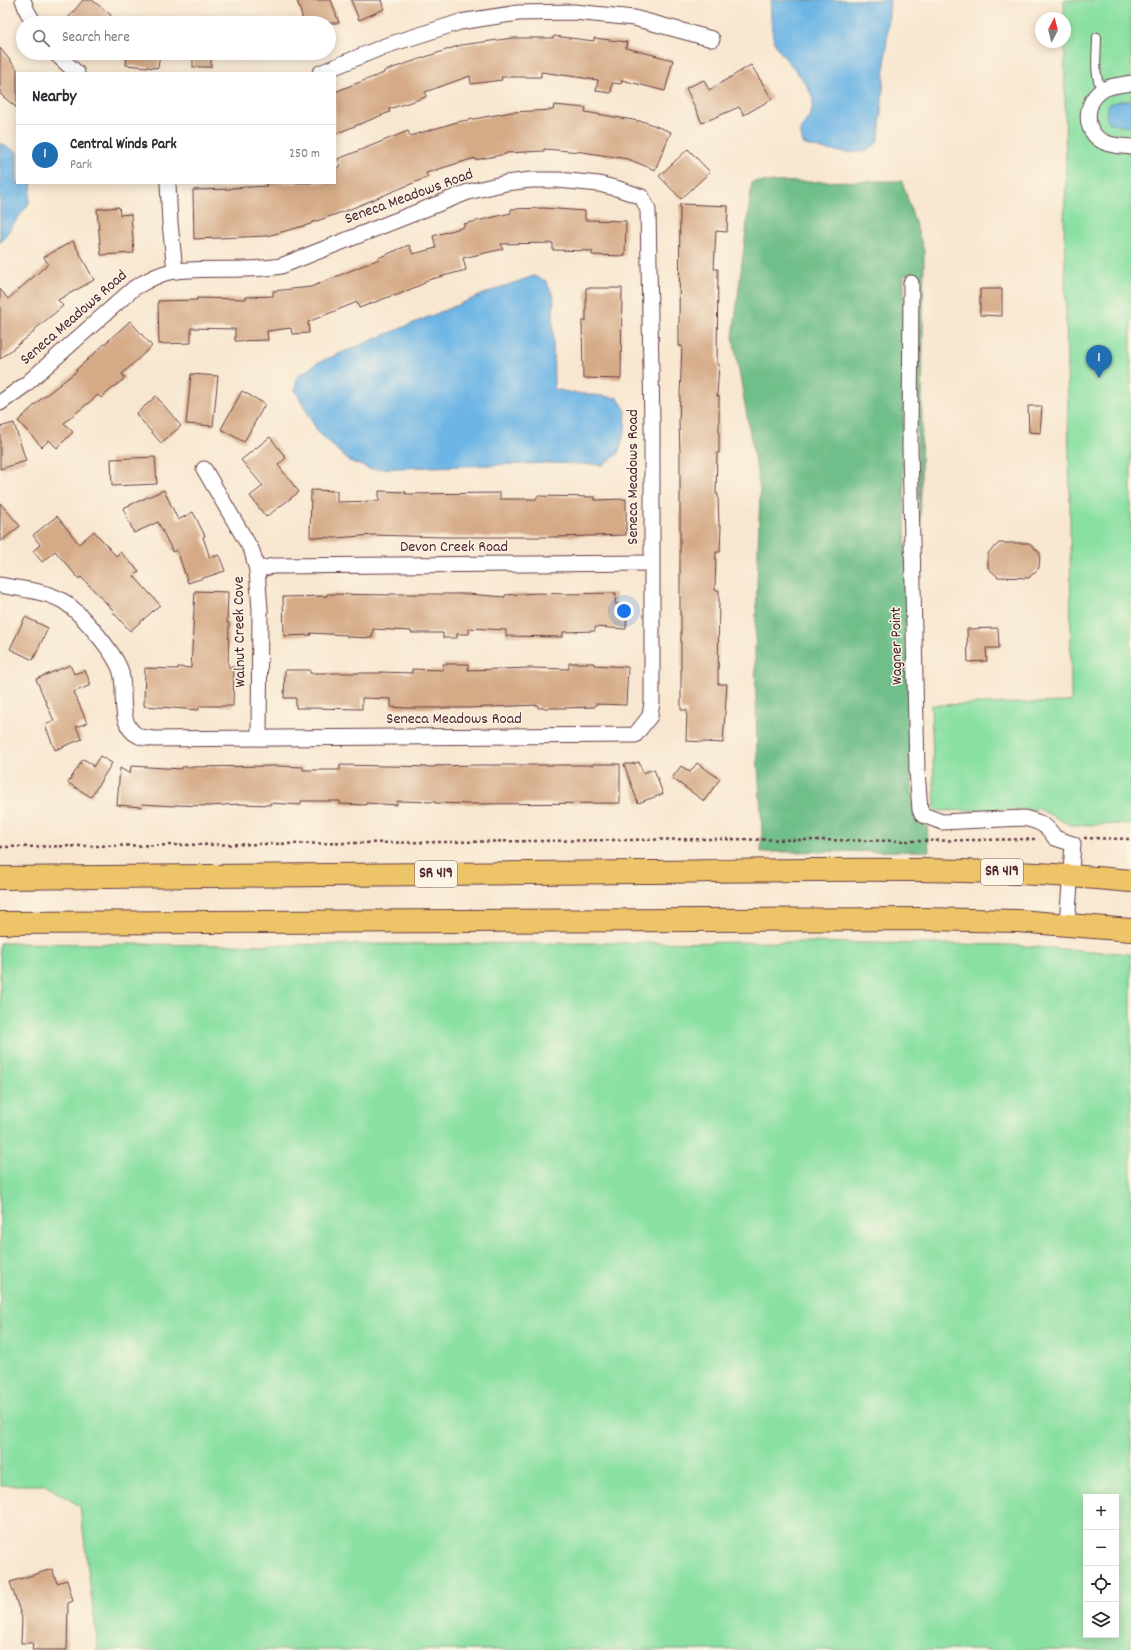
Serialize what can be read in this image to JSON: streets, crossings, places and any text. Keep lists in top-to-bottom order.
{
  "streets": {
    "main road": ["SR 419"],
    "street": [
      "Seneca Meadows Road",
      "Devon Creek Road",
      "Walnut Creek Cove",
      "Wagner Point"
    ]
  },
  "crossings": [
    ["Seneca Meadows Road", "Devon Creek Road"],
    ["Seneca Meadows Road", "Walnut Creek Cove"],
    ["Devon Creek Road", "Walnut Creek Cove"],
    ["Wagner Point", "SR 419"]
  ],
  "north": "top",
  "page": {
    "search": "Search here",
    "heading": "Nearby",
    "list": [
      {
        "mark": "1",
        "name": "Central Winds Park",
        "note": "Park",
        "value": "250 m"
      }
    ],
    "pins": "1",
    "map_buttons": ["+", "−"]
  }
}
